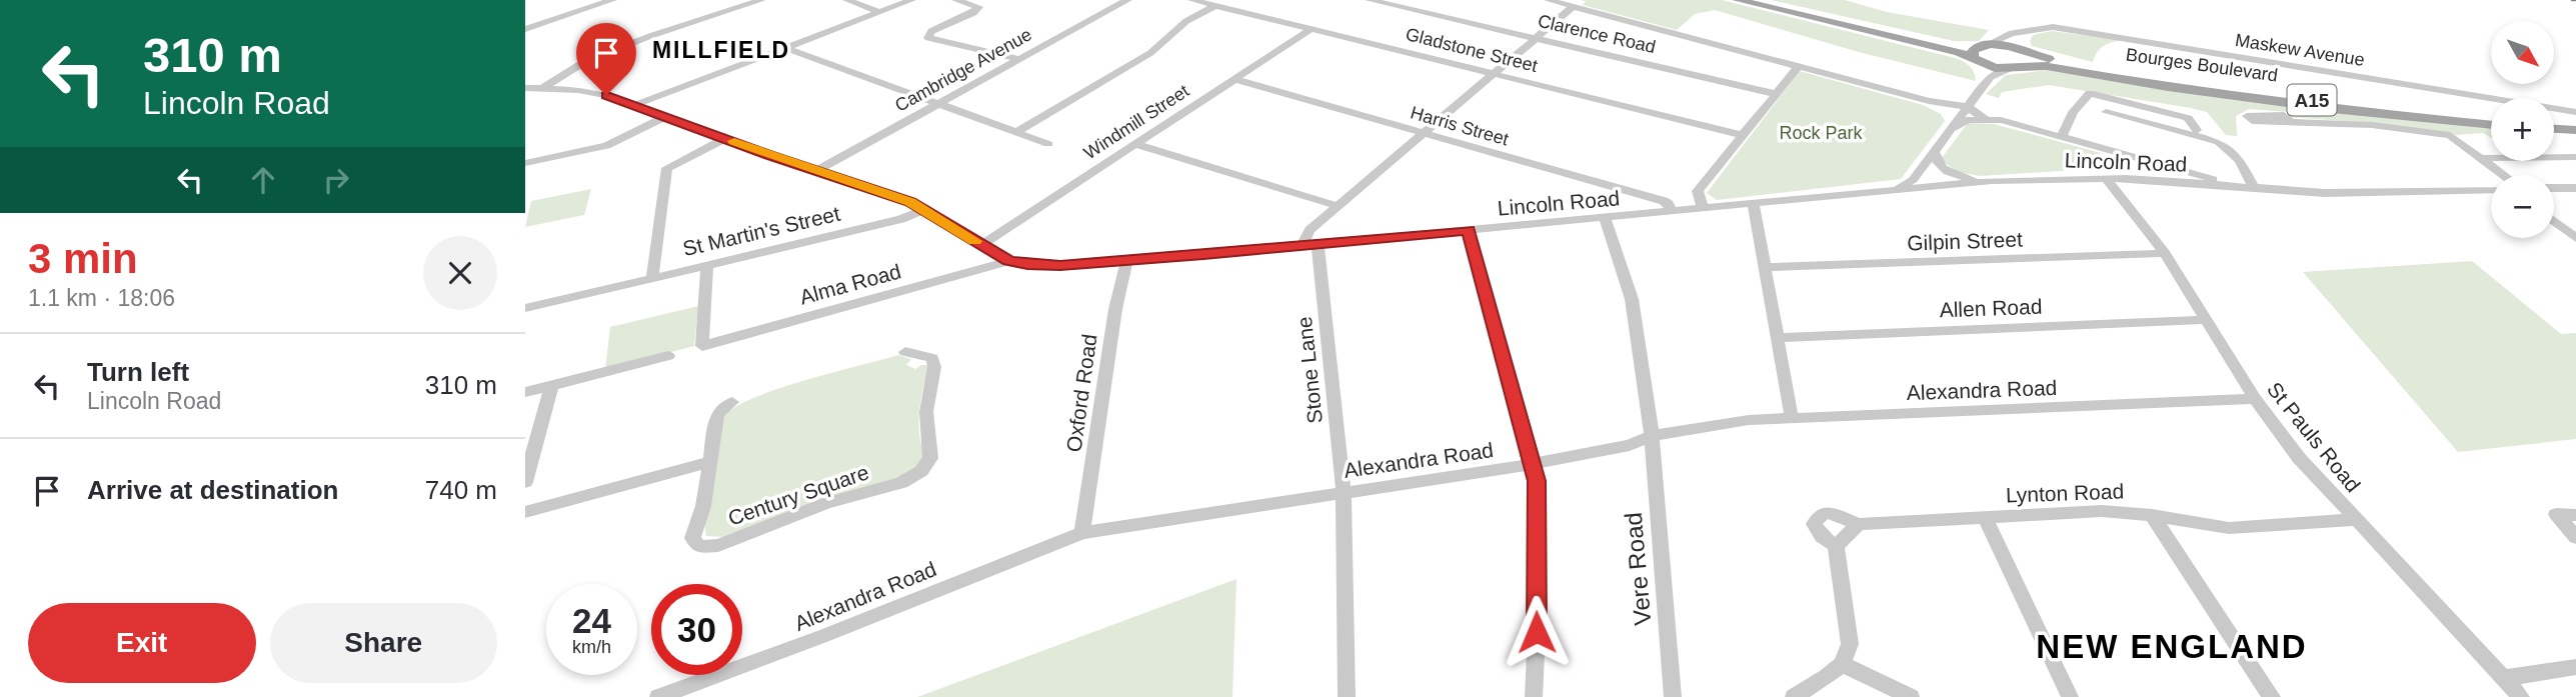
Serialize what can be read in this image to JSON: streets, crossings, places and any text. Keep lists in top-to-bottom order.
{
  "streets": {
    "main road": ["Bourges Boulevard", "A15"],
    "street": [
      "Clarence Road",
      "Gladstone Street",
      "Maskew Avenue",
      "Cambridge Avenue",
      "Windmill Street",
      "Harris Street",
      "Lincoln Road",
      "St Martin's Street",
      "Gilpin Street",
      "Alma Road",
      "Allen Road",
      "Stone Lane",
      "Alexandra Road",
      "Oxford Road",
      "St Pauls Road",
      "Lynton Road",
      "Century Square",
      "Vere Road"
    ]
  },
  "crossings": [
    ["Gladstone Street", "Windmill Street"],
    ["Maskew Avenue", "Bourges Boulevard"],
    ["Cambridge Avenue", "Lincoln Road"],
    ["Windmill Street", "Harris Street"],
    ["Windmill Street", "Lincoln Road"],
    ["Harris Street", "Lincoln Road"],
    ["Lincoln Road", "St Martin's Street"],
    ["Lincoln Road", "Alma Road"],
    ["Lincoln Road", "Stone Lane"],
    ["Lincoln Road", "Oxford Road"],
    ["Lincoln Road", "St Pauls Road"],
    ["Lincoln Road", "Vere Road"],
    ["St Martin's Street", "Alma Road"],
    ["Gilpin Street", "St Pauls Road"],
    ["Allen Road", "St Pauls Road"],
    ["Stone Lane", "Alexandra Road"],
    ["Alexandra Road", "Oxford Road"],
    ["Alexandra Road", "St Pauls Road"],
    ["Alexandra Road", "Vere Road"],
    ["St Pauls Road", "Lynton Road"]
  ],
  "districts": ["MILLFIELD", "NEW ENGLAND"],
  "parks": ["Rock Park"],
  "north": "bottom right",
  "page": {
    "turn": ["310 m", "Lincoln Road"],
    "map_buttons": ["+", "−"],
    "heading": ["3 min", "1.1 km · 18:06"],
    "list": [
      {
        "name": "Turn left",
        "note": "Lincoln Road",
        "value": "310 m"
      },
      {
        "name": "Arrive at destination",
        "value": "740 m"
      }
    ],
    "speed": "24 km/h",
    "limit": "30",
    "buttons": ["Exit", "Share"]
  }
}
